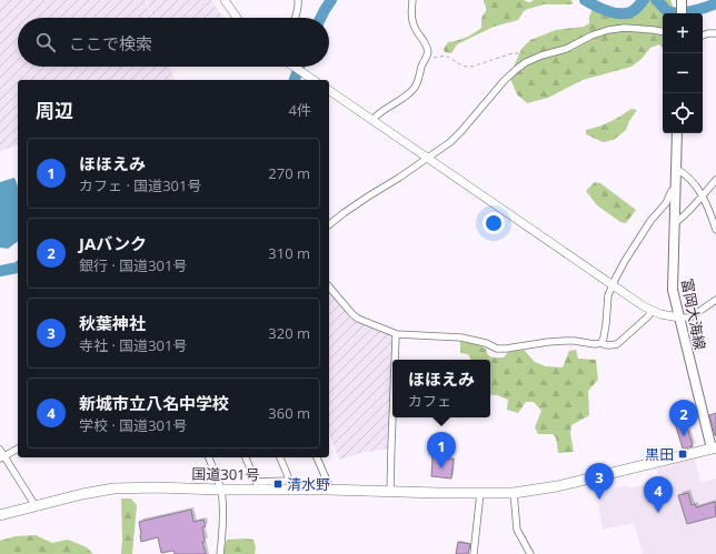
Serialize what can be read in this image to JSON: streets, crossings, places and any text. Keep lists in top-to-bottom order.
{
  "streets": {
    "highway": ["国道301号"],
    "main road": ["富岡大海線"]
  },
  "crossings": [
    ["富岡大海線", "国道301号"]
  ],
  "places": {
    "transit": ["黒田", "清水野"]
  },
  "page": {
    "map_buttons": ["+", "−"],
    "search": "ここで検索",
    "heading": ["周辺", "4件"],
    "list": [
      {
        "mark": "1",
        "name": "ほほえみ",
        "note": "カフェ · 国道301号",
        "value": "270 m"
      },
      {
        "mark": "2",
        "name": "JAバンク",
        "note": "銀行 · 国道301号",
        "value": "310 m"
      },
      {
        "mark": "3",
        "name": "秋葉神社",
        "note": "寺社 · 国道301号",
        "value": "320 m"
      },
      {
        "mark": "4",
        "name": "新城市立八名中学校",
        "note": "学校 · 国道301号",
        "value": "360 m"
      }
    ],
    "popup": ["ほほえみ", "カフェ"],
    "pins": [
      "2",
      "1",
      "3",
      "4"
    ]
  }
}
